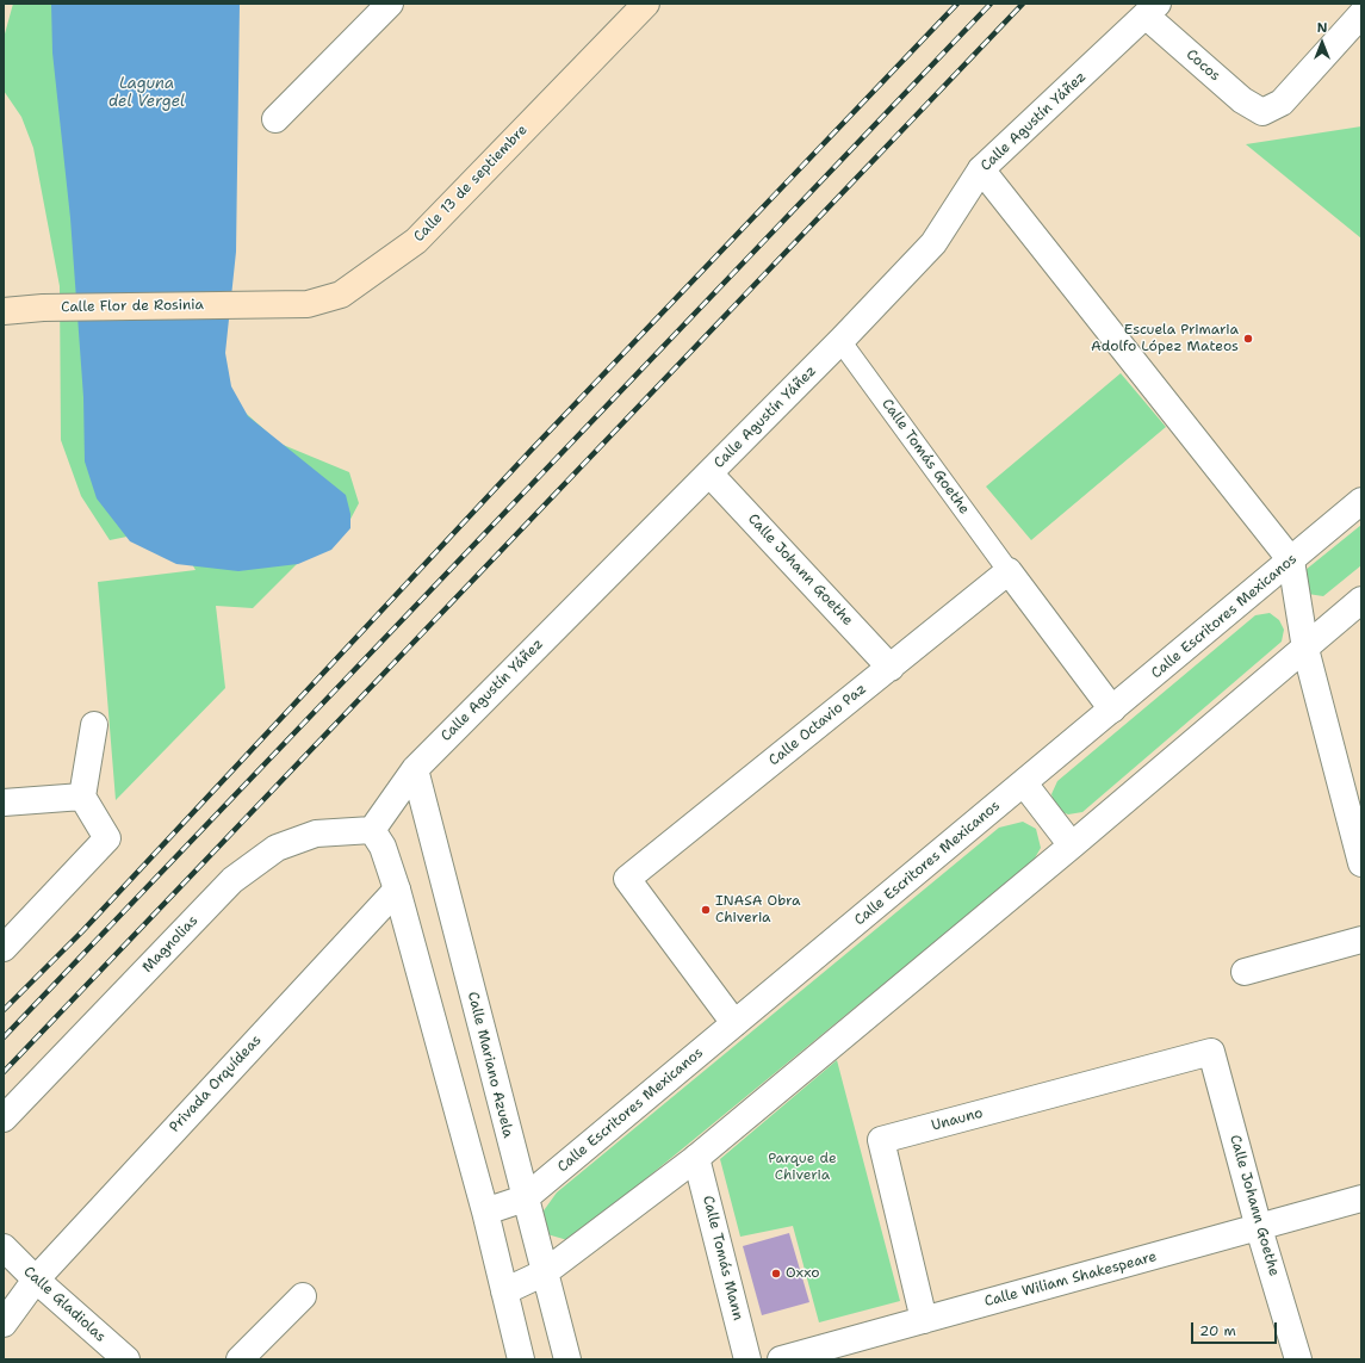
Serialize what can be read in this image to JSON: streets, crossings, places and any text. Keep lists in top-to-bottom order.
{
  "streets": {
    "main road": ["Calle 13 de septiembre", "Calle Flor de Rosinia"],
    "street": [
      "Cocos",
      "Calle Agustín Yáñez",
      "Calle Tomás Goethe",
      "Calle Johann Goethe",
      "Calle Escritores Mexicanos",
      "Calle Octavio Paz",
      "Magnolias",
      "Calle Mariano Azuela",
      "Privada Orquídeas",
      "Unauno",
      "Calle Tomás Mann",
      "Calle Wiliam Shakespeare",
      "Calle Gladiolas"
    ]
  },
  "crossings": [
    ["Cocos", "Calle Agustín Yáñez"],
    ["Calle Agustín Yáñez", "Calle Tomás Goethe"],
    ["Calle Agustín Yáñez", "Calle Johann Goethe"],
    ["Calle Agustín Yáñez", "Magnolias"],
    ["Calle Agustín Yáñez", "Calle Mariano Azuela"],
    ["Calle 13 de septiembre", "Calle Flor de Rosinia"],
    ["Calle Tomás Goethe", "Calle Octavio Paz"],
    ["Calle Johann Goethe", "Calle Octavio Paz"],
    ["Calle Johann Goethe", "Unauno"],
    ["Calle Johann Goethe", "Calle Wiliam Shakespeare"],
    ["Calle Escritores Mexicanos", "Calle Octavio Paz"],
    ["Calle Escritores Mexicanos", "Calle Mariano Azuela"],
    ["Privada Orquídeas", "Calle Gladiolas"],
    ["Unauno", "Calle Wiliam Shakespeare"]
  ],
  "water": ["Laguna del Vergel"],
  "parks": ["Parque de Chiveria"],
  "places": ["Escuela Primaria Adolfo López Mateos", "INASA Obra Chiveria", "Oxxo"],
  "scale_bar": "20 m",
  "north": "top"
}
